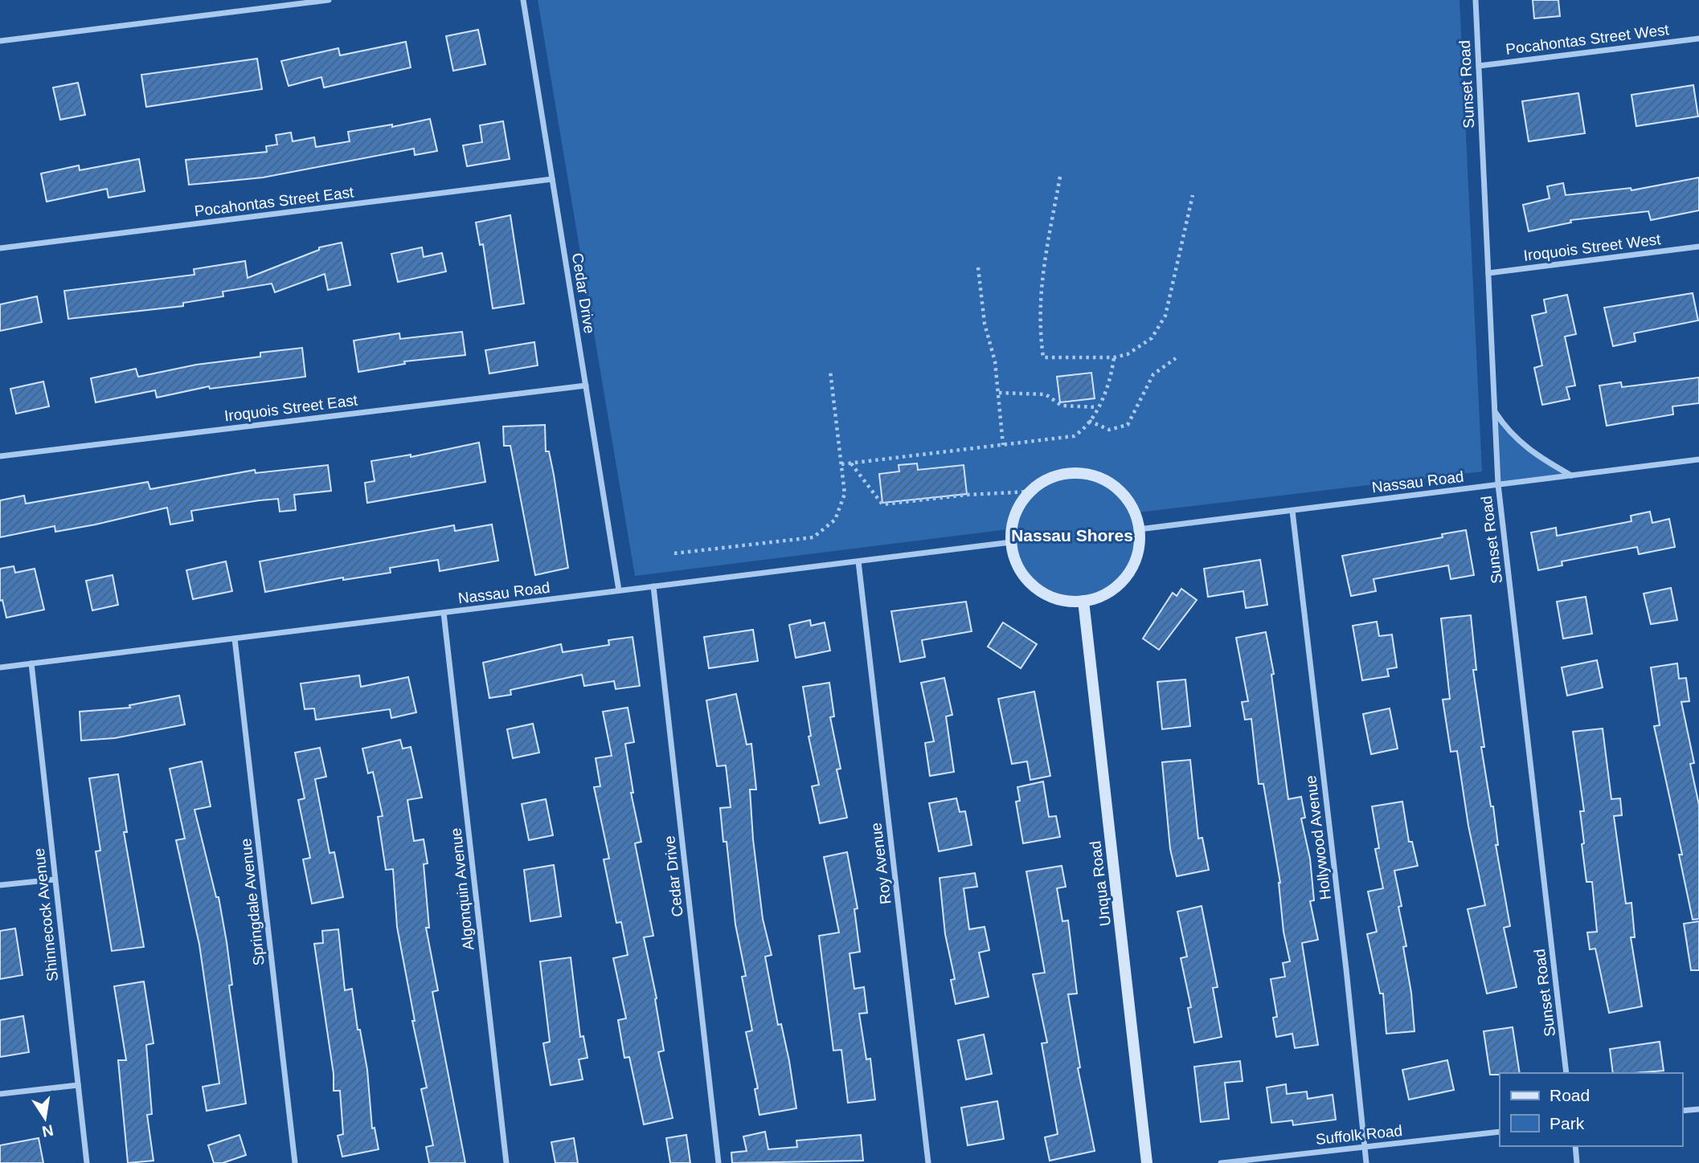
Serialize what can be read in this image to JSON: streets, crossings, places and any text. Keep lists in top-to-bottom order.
{
  "streets": {
    "street": [
      "Pocahontas Street West",
      "Sunset Road",
      "Pocahontas Street East",
      "Iroquois Street West",
      "Cedar Drive",
      "Iroquois Street East",
      "Nassau Road",
      "Hollywood Avenue",
      "Roy Avenue",
      "Unqua Road",
      "Algonquin Avenue",
      "Springdale Avenue",
      "Shinnecock Avenue",
      "Suffolk Road"
    ]
  },
  "crossings": [
    ["Pocahontas Street West", "Sunset Road"],
    ["Sunset Road", "Iroquois Street West"],
    ["Sunset Road", "Nassau Road"],
    ["Pocahontas Street East", "Cedar Drive"],
    ["Cedar Drive", "Iroquois Street East"],
    ["Cedar Drive", "Nassau Road"],
    ["Nassau Road", "Hollywood Avenue"],
    ["Nassau Road", "Roy Avenue"],
    ["Nassau Road", "Unqua Road"],
    ["Nassau Road", "Algonquin Avenue"],
    ["Nassau Road", "Springdale Avenue"],
    ["Nassau Road", "Shinnecock Avenue"],
    ["Hollywood Avenue", "Suffolk Road"]
  ],
  "districts": ["Nassau Shores"],
  "legend": ["Road", "Park"],
  "north": "bottom"
}
